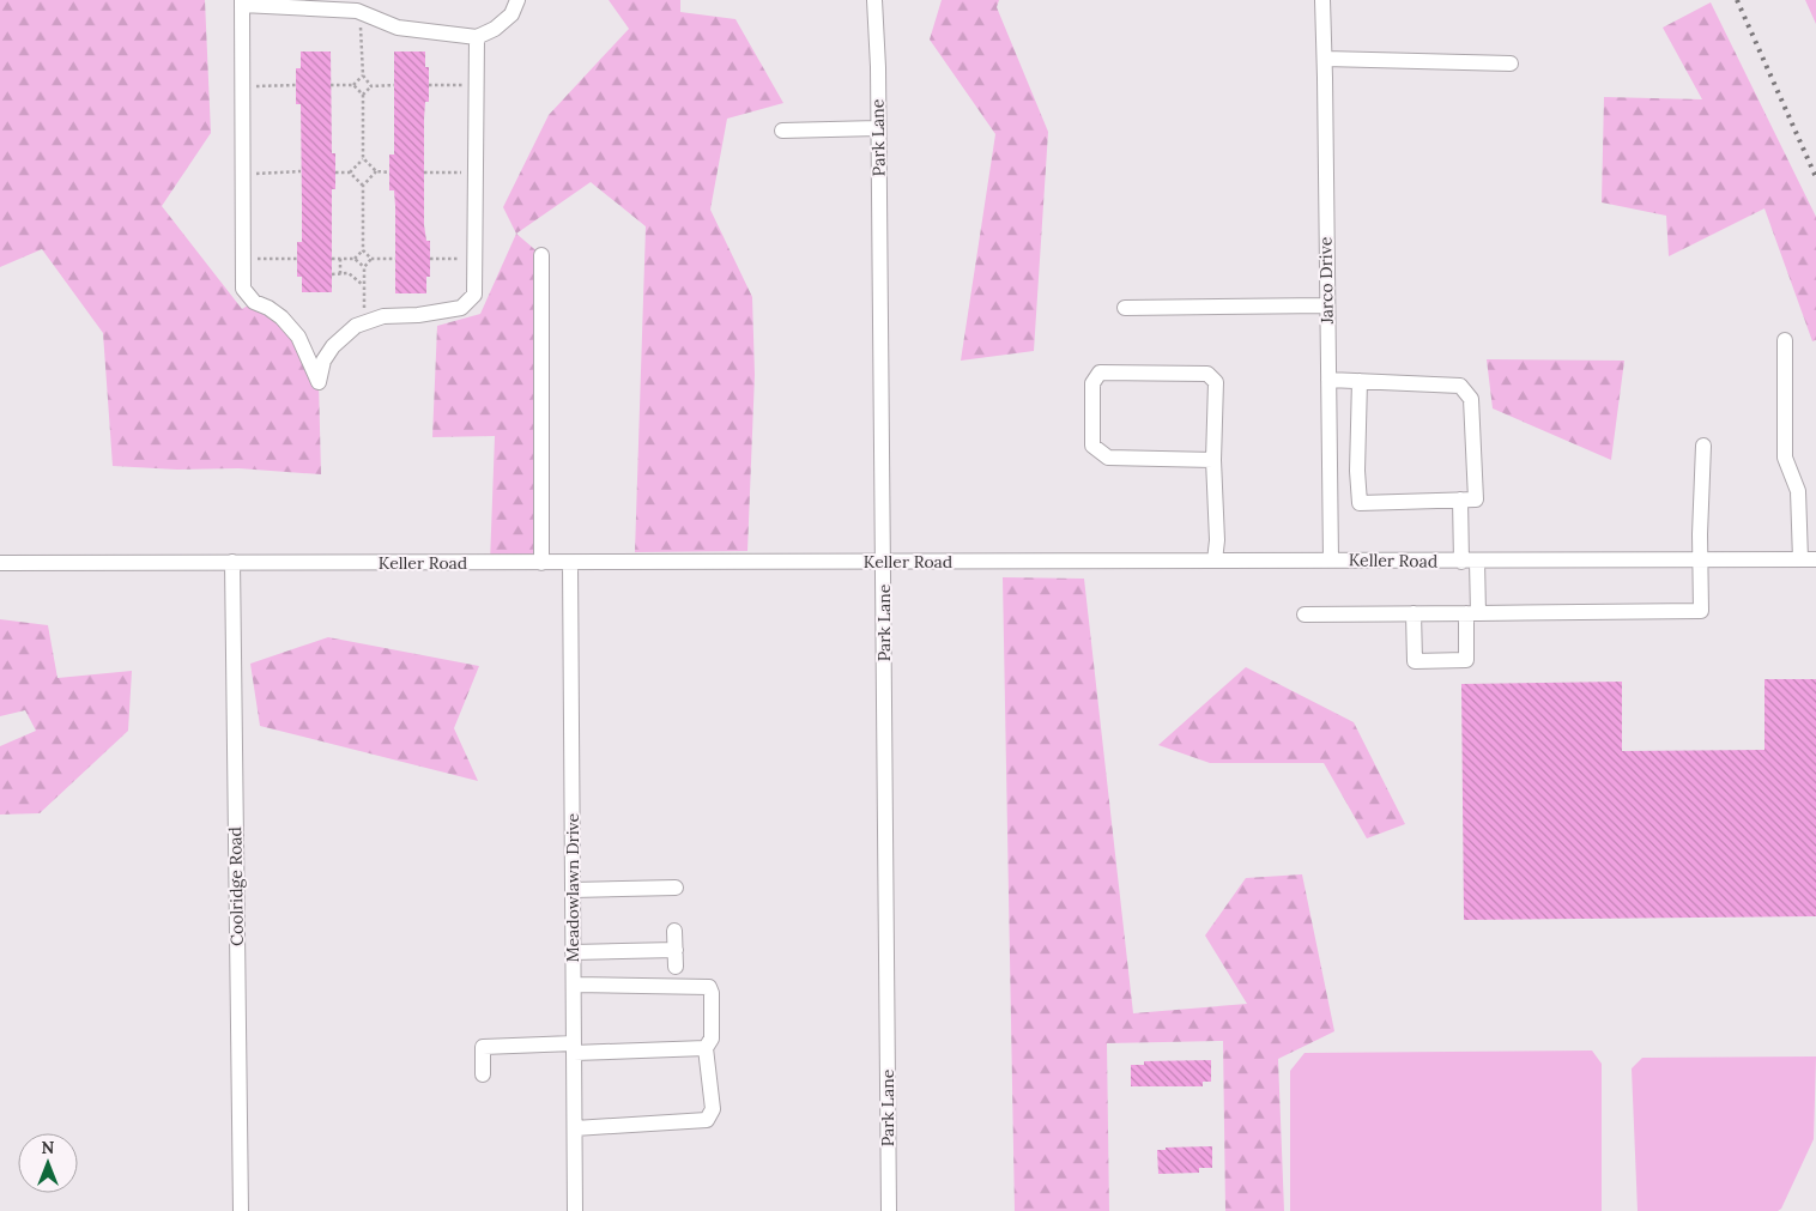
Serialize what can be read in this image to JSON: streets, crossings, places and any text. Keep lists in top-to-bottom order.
{
  "streets": {
    "street": [
      "Park Lane",
      "Jarco Drive",
      "Keller Road",
      "Coolridge Road",
      "Meadowlawn Drive"
    ]
  },
  "crossings": [
    ["Park Lane", "Keller Road"],
    ["Jarco Drive", "Keller Road"],
    ["Keller Road", "Coolridge Road"],
    ["Keller Road", "Meadowlawn Drive"]
  ],
  "north": "top"
}
